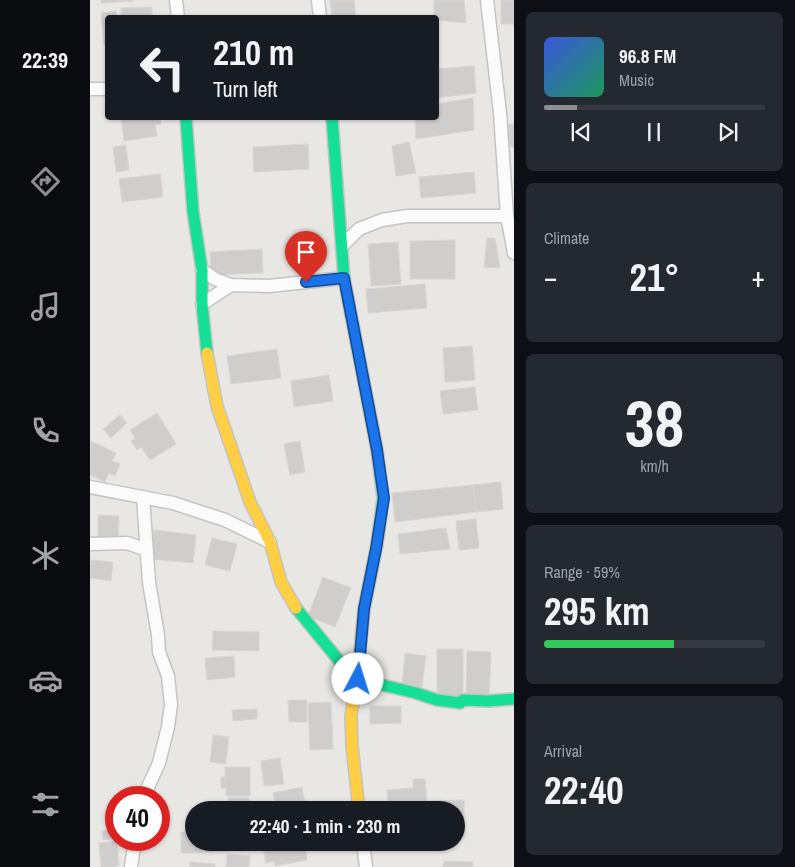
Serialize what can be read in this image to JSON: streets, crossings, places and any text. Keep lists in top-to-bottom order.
{
  "page": {
    "tabs": "22:39",
    "turn": ["210 m", "Turn left"],
    "song": ["96.8 FM", "Music"],
    "tile": [
      "Climate",
      ["38", "km/h"],
      ["Range · 59%", "295 km"],
      ["Arrival", "22:40"]
    ],
    "heat": ["−", "21°", "+"],
    "limit": "40",
    "trip": "22:40 · 1 min · 230 m"
  }
}
